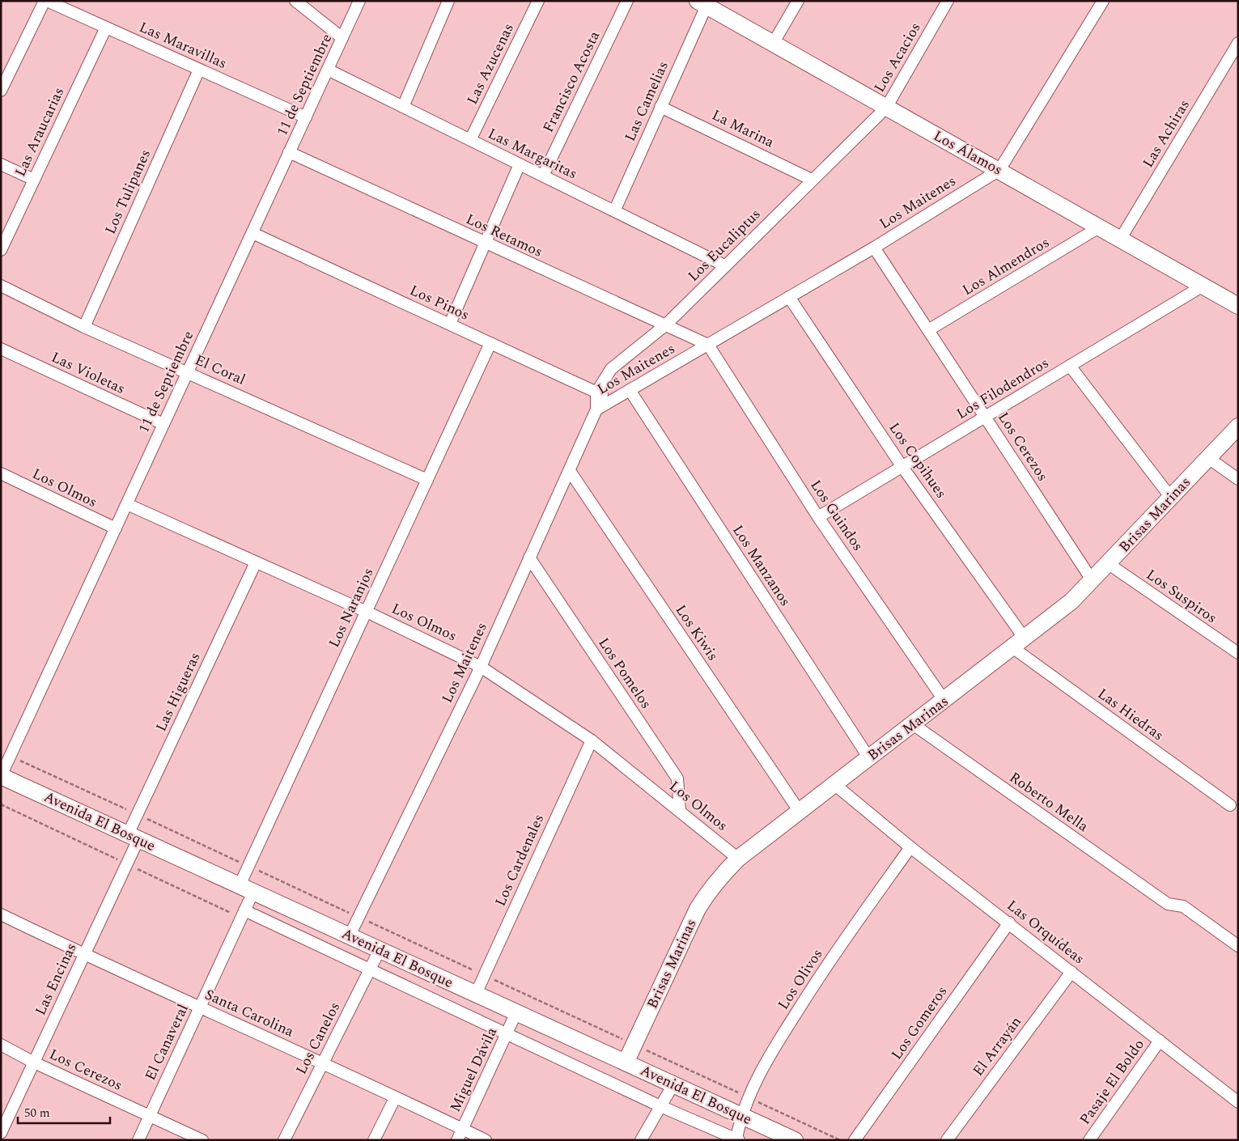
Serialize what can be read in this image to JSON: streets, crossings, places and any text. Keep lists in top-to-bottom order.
{
  "streets": {
    "street": [
      "Las Maravillas",
      "Los Acacios",
      "Las Azucenas",
      "Francisco Acosta",
      "11 de Septiembre",
      "Las Camelias",
      "La Marina",
      "Las Araucarias",
      "Las Achiras",
      "Los Álamos",
      "Las Margaritas",
      "Los Tulipanes",
      "Los Maitenes",
      "Los Retamos",
      "Los Eucaliptus",
      "Los Almendros",
      "Los Pinos",
      "El Coral",
      "Las Violetas",
      "Los Filodendros",
      "Los Cerezos",
      "Los Copihues",
      "Los Olmos",
      "Brisas Marinas",
      "Los Guindos",
      "Los Manzanos",
      "Los Suspiros",
      "Los Naranjos",
      "Los Kiwis",
      "Los Pomelos",
      "Las Higueras",
      "Las Hiedras",
      "Roberto Mella",
      "Avenida El Bosque",
      "Los Cardenales",
      "Las Orquídeas",
      "Las Encinas",
      "Los Olivos",
      "Santa Carolina",
      "Los Gomeros",
      "Los Canelos",
      "El Canaveral",
      "El Arrayán",
      "Miguel Dávila",
      "Pasaje El Boldo"
    ]
  },
  "crossings": [
    ["Las Maravillas", "11 de Septiembre"],
    ["Las Maravillas", "Las Araucarias"],
    ["Las Maravillas", "Los Tulipanes"],
    ["Los Acacios", "Los Álamos"],
    ["Los Acacios", "Los Eucaliptus"],
    ["Las Azucenas", "Las Margaritas"],
    ["Francisco Acosta", "Las Margaritas"],
    ["11 de Septiembre", "Las Margaritas"],
    ["11 de Septiembre", "Los Retamos"],
    ["11 de Septiembre", "Los Pinos"],
    ["11 de Septiembre", "El Coral"],
    ["11 de Septiembre", "Las Violetas"],
    ["11 de Septiembre", "Los Olmos"],
    ["11 de Septiembre", "Avenida El Bosque"],
    ["Las Camelias", "La Marina"],
    ["Las Camelias", "Los Álamos"],
    ["Las Camelias", "Las Margaritas"],
    ["La Marina", "Los Eucaliptus"],
    ["Las Achiras", "Los Álamos"],
    ["Los Álamos", "Los Maitenes"],
    ["Los Álamos", "Los Eucaliptus"],
    ["Los Álamos", "Los Almendros"],
    ["Los Álamos", "Los Filodendros"],
    ["Las Margaritas", "Los Eucaliptus"],
    ["Los Tulipanes", "El Coral"],
    ["Los Maitenes", "Los Retamos"],
    ["Los Maitenes", "Los Pinos"],
    ["Los Maitenes", "Los Cerezos"],
    ["Los Maitenes", "Los Copihues"],
    ["Los Maitenes", "Los Olmos"],
    ["Los Maitenes", "Los Guindos"],
    ["Los Maitenes", "Los Manzanos"],
    ["Los Maitenes", "Los Kiwis"],
    ["Los Maitenes", "Los Pomelos"],
    ["Los Maitenes", "Avenida El Bosque"],
    ["Los Retamos", "Los Eucaliptus"],
    ["Los Retamos", "Los Guindos"],
    ["Los Eucaliptus", "Los Pinos"],
    ["Los Almendros", "Los Cerezos"],
    ["Los Pinos", "Los Naranjos"],
    ["El Coral", "Los Naranjos"],
    ["Los Filodendros", "Los Cerezos"],
    ["Los Filodendros", "Los Copihues"],
    ["Los Filodendros", "Los Guindos"],
    ["Los Cerezos", "Brisas Marinas"],
    ["Los Cerezos", "Las Encinas"],
    ["Los Cerezos", "El Canaveral"],
    ["Los Copihues", "Brisas Marinas"],
    ["Los Copihues", "Las Hiedras"],
    ["Los Olmos", "Brisas Marinas"],
    ["Los Olmos", "Los Naranjos"],
    ["Los Olmos", "Los Pomelos"],
    ["Los Olmos", "Las Higueras"],
    ["Los Olmos", "Los Cardenales"],
    ["Brisas Marinas", "Los Guindos"],
    ["Brisas Marinas", "Los Manzanos"],
    ["Brisas Marinas", "Los Suspiros"],
    ["Brisas Marinas", "Los Kiwis"],
    ["Brisas Marinas", "Las Hiedras"],
    ["Brisas Marinas", "Roberto Mella"],
    ["Brisas Marinas", "Avenida El Bosque"],
    ["Brisas Marinas", "Las Orquídeas"],
    ["Los Naranjos", "Avenida El Bosque"],
    ["Los Naranjos", "El Canaveral"],
    ["Las Higueras", "Avenida El Bosque"],
    ["Las Higueras", "Las Encinas"],
    ["Avenida El Bosque", "Los Cardenales"],
    ["Avenida El Bosque", "Las Encinas"],
    ["Avenida El Bosque", "Los Olivos"],
    ["Avenida El Bosque", "Los Canelos"],
    ["Avenida El Bosque", "El Canaveral"],
    ["Avenida El Bosque", "Miguel Dávila"],
    ["Las Orquídeas", "Los Olivos"],
    ["Las Orquídeas", "Los Gomeros"],
    ["Las Orquídeas", "El Arrayán"],
    ["Las Orquídeas", "Pasaje El Boldo"],
    ["Las Encinas", "Santa Carolina"],
    ["Santa Carolina", "Los Canelos"],
    ["Santa Carolina", "El Canaveral"],
    ["Santa Carolina", "Miguel Dávila"]
  ],
  "scale_bar": "50 m"
}
